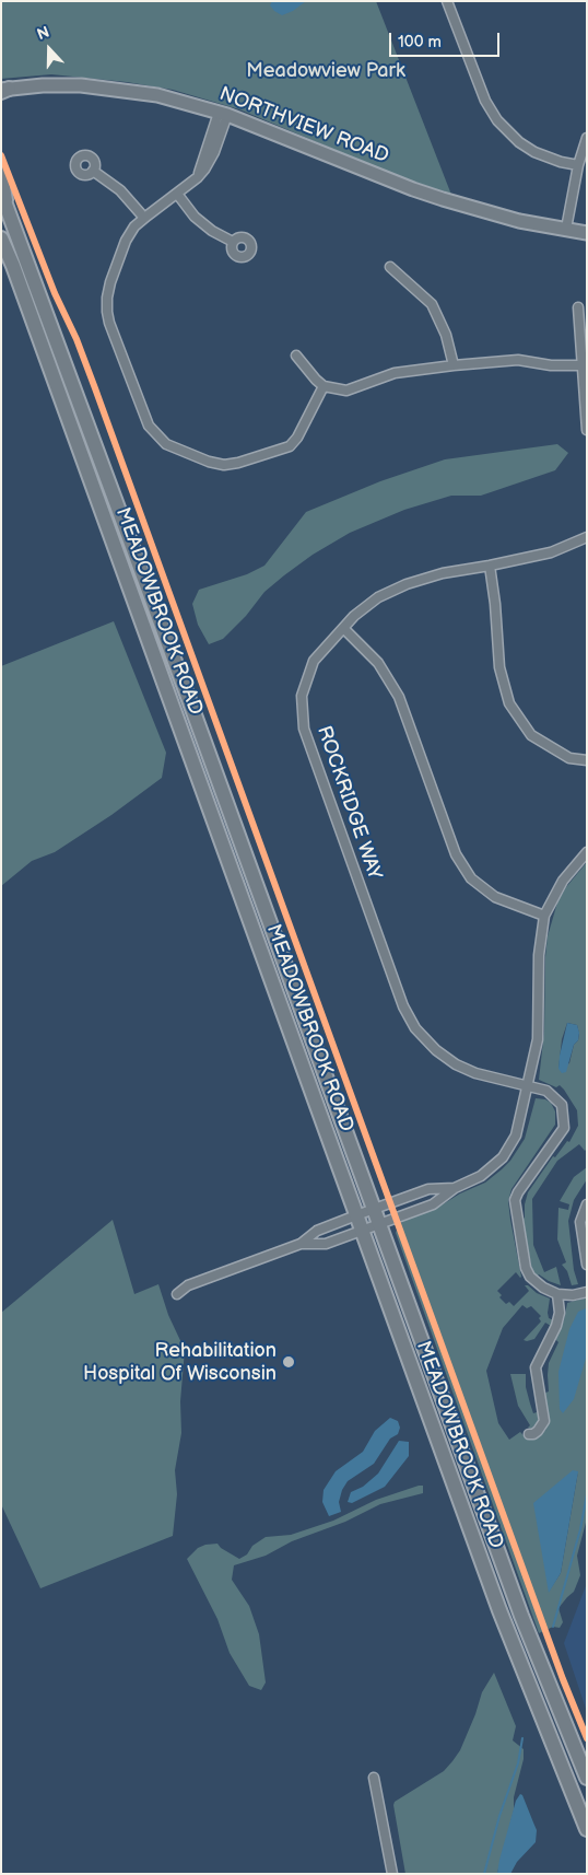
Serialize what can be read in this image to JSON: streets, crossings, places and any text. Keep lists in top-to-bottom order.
{
  "streets": {
    "main road": ["MEADOWBROOK ROAD"],
    "street": ["NORTHVIEW ROAD", "ROCKRIDGE WAY"]
  },
  "parks": ["Meadowview Park"],
  "places": ["Rehabilitation Hospital Of Wisconsin"],
  "scale_bar": "100 m",
  "north": "top"
}
